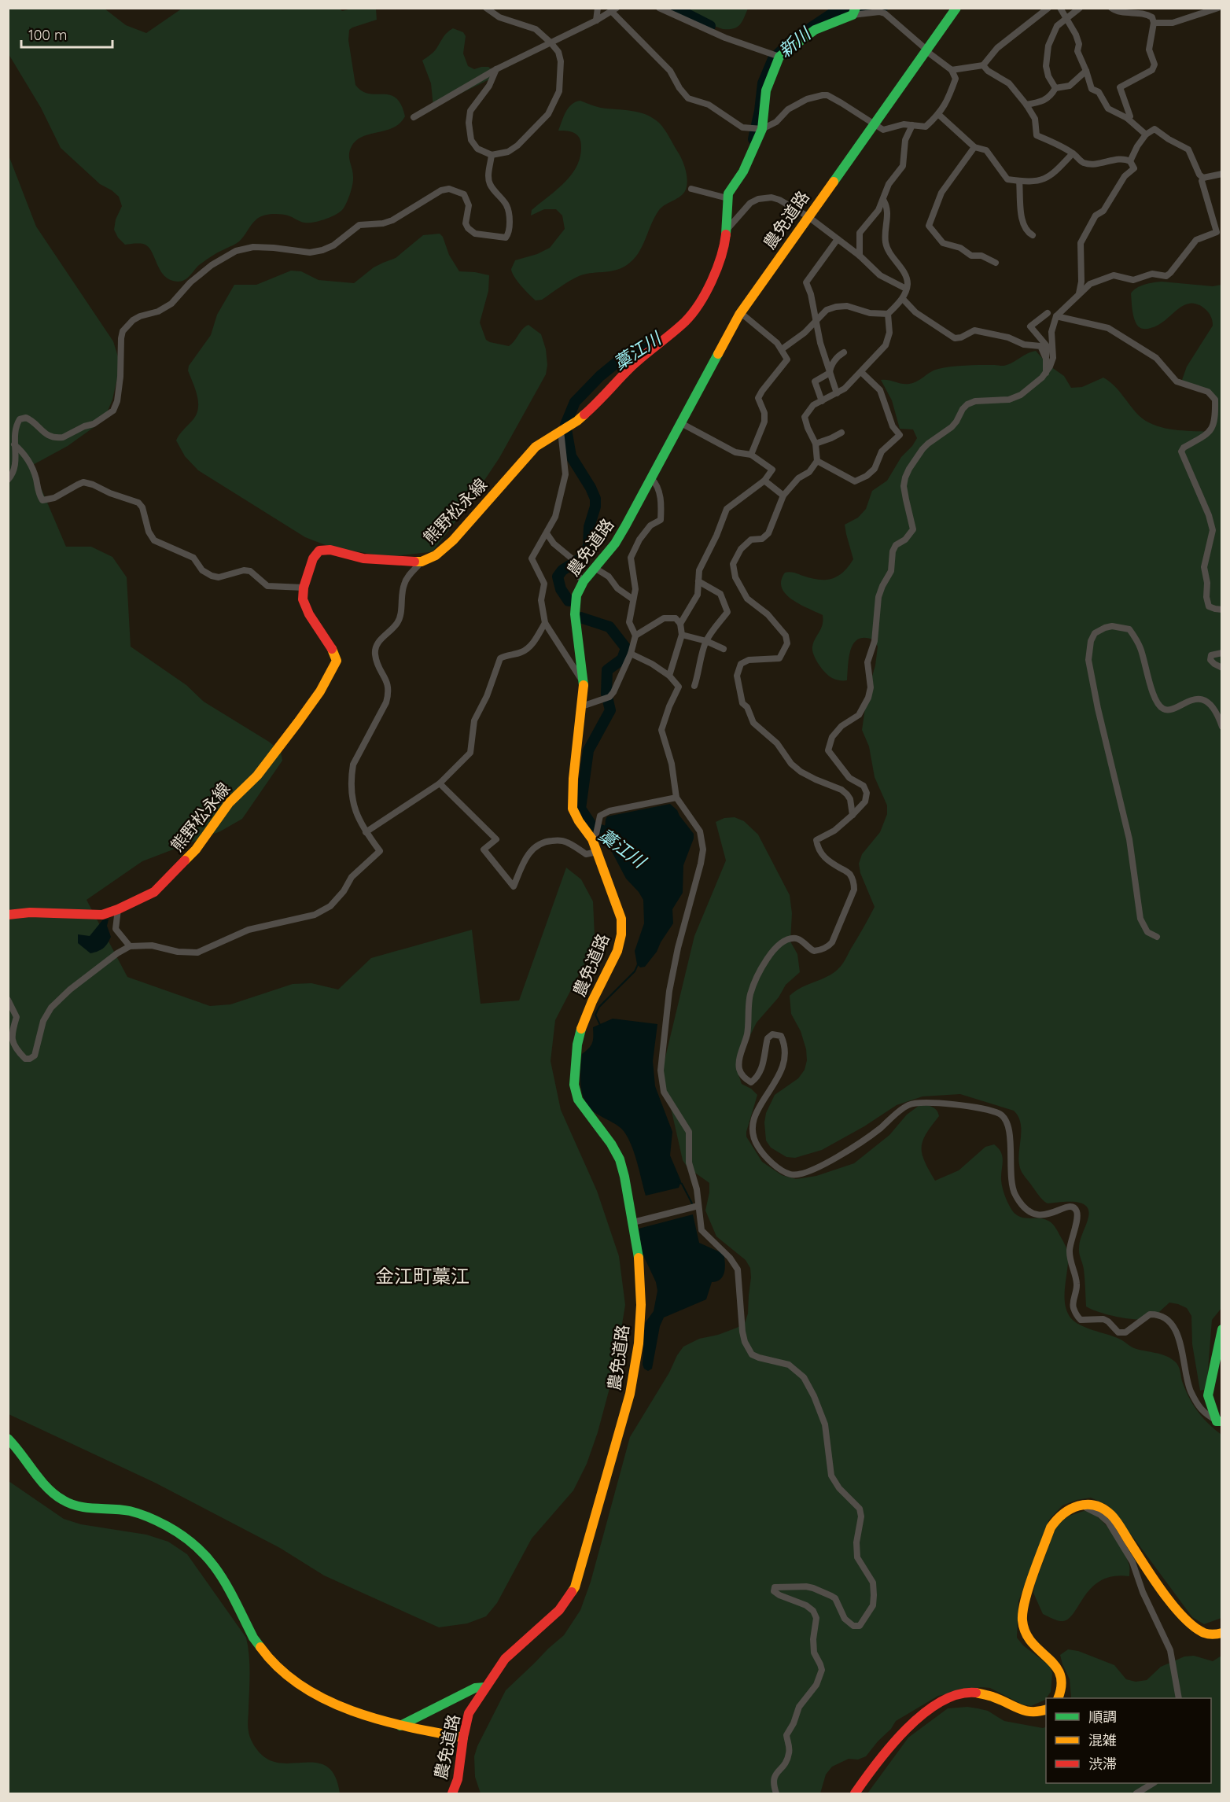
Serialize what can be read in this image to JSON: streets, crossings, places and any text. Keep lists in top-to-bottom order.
{
  "streets": {
    "street": ["農免道路", "熊野松永線"]
  },
  "districts": ["金江町藁江"],
  "water": ["新川", "藁江川"],
  "legend": ["順調", "混雑", "渋滞"],
  "scale_bar": "100 m"
}
